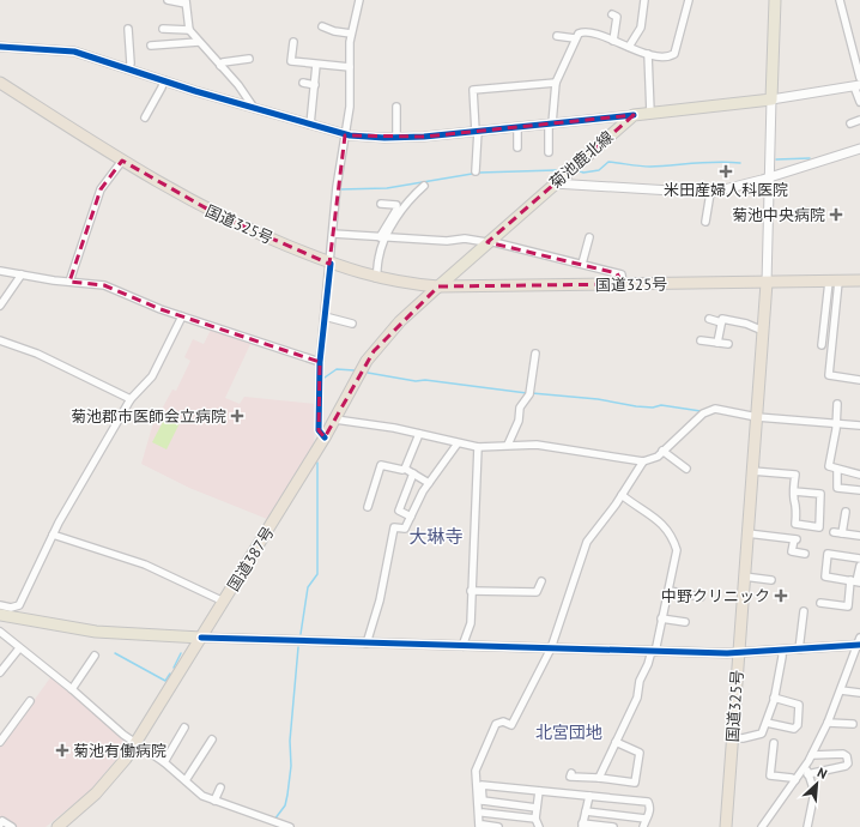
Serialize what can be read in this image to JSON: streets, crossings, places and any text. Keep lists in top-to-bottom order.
{
  "streets": {
    "highway": ["国道325号", "国道387号"],
    "main road": ["菊池鹿北線"]
  },
  "crossings": [
    ["菊池鹿北線", "国道325号"],
    ["菊池鹿北線", "国道387号"],
    ["国道325号", "国道387号"]
  ],
  "districts": ["大琳寺", "北宮団地"],
  "places": {
    "health": [
      "米田産婦人科医院",
      "菊池中央病院",
      "菊池郡市医師会立病院",
      "中野クリニック",
      "菊池有働病院"
    ]
  },
  "north": "top right"
}
